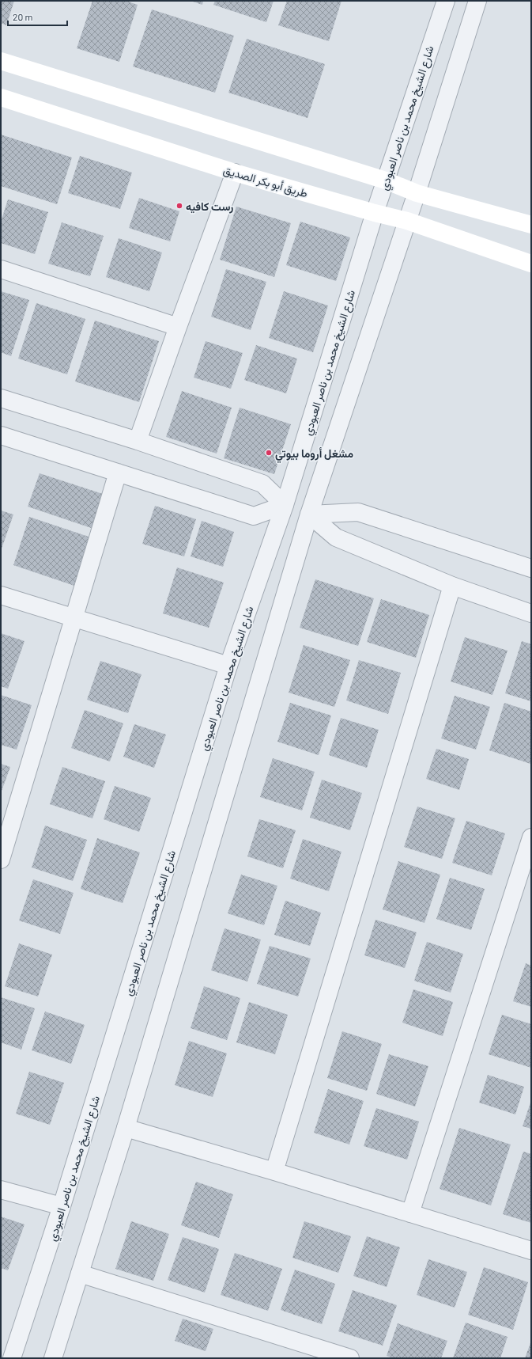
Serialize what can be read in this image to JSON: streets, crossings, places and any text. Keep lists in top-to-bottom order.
{
  "streets": {
    "main road": ["طريق أبو بكر الصديق"],
    "street": ["شارع الشيخ محمد بن ناصر العبودي"]
  },
  "crossings": [
    ["شارع الشيخ محمد بن ناصر العبودي", "طريق أبو بكر الصديق"]
  ],
  "places": ["رست كافيه", "مشغل أروما بيوتي"],
  "scale_bar": "20 m"
}
